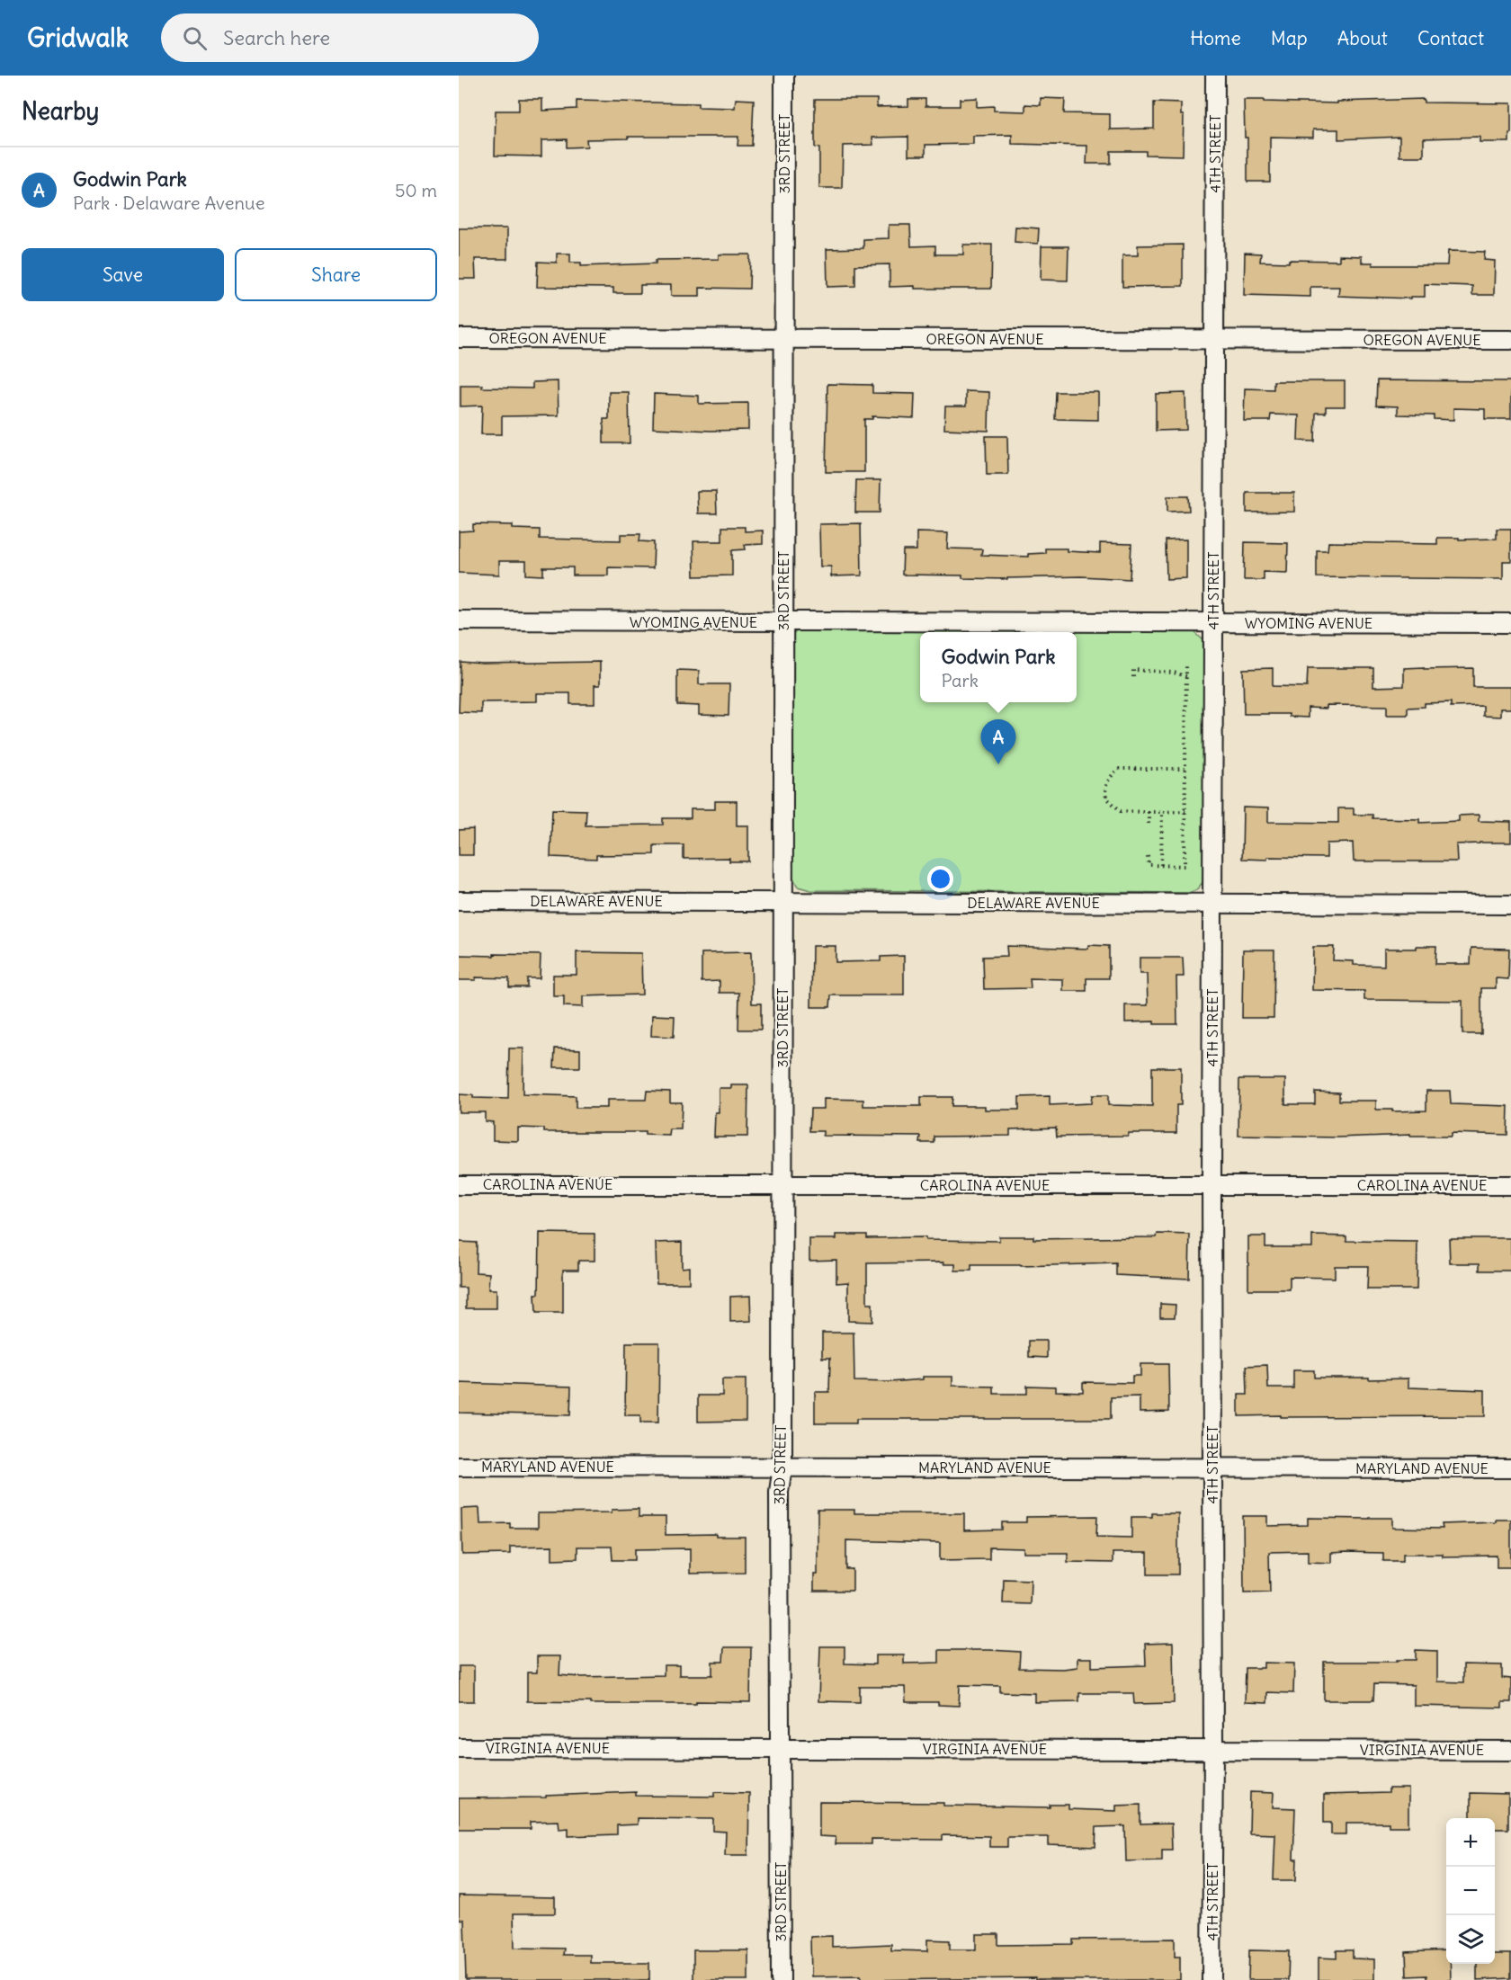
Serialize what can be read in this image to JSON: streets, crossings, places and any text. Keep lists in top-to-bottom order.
{
  "streets": {
    "street": [
      "3RD STREET",
      "4TH STREET",
      "OREGON AVENUE",
      "WYOMING AVENUE",
      "DELAWARE AVENUE",
      "CAROLINA AVENUE",
      "MARYLAND AVENUE",
      "VIRGINIA AVENUE"
    ]
  },
  "crossings": [
    ["3RD STREET", "OREGON AVENUE"],
    ["3RD STREET", "WYOMING AVENUE"],
    ["3RD STREET", "DELAWARE AVENUE"],
    ["3RD STREET", "CAROLINA AVENUE"],
    ["3RD STREET", "MARYLAND AVENUE"],
    ["3RD STREET", "VIRGINIA AVENUE"],
    ["4TH STREET", "OREGON AVENUE"],
    ["4TH STREET", "WYOMING AVENUE"],
    ["4TH STREET", "DELAWARE AVENUE"],
    ["4TH STREET", "CAROLINA AVENUE"],
    ["4TH STREET", "MARYLAND AVENUE"],
    ["4TH STREET", "VIRGINIA AVENUE"]
  ],
  "page": {
    "header": "Gridwalk",
    "search": "Search here",
    "nav": [
      "Home",
      "Map",
      "About",
      "Contact"
    ],
    "heading": "Nearby",
    "list": [
      {
        "mark": "A",
        "name": "Godwin Park",
        "note": "Park · Delaware Avenue",
        "value": "50 m"
      }
    ],
    "buttons": ["Save", "Share"],
    "popup": ["Godwin Park", "Park"],
    "pins": "A",
    "map_buttons": ["+", "−"]
  }
}
